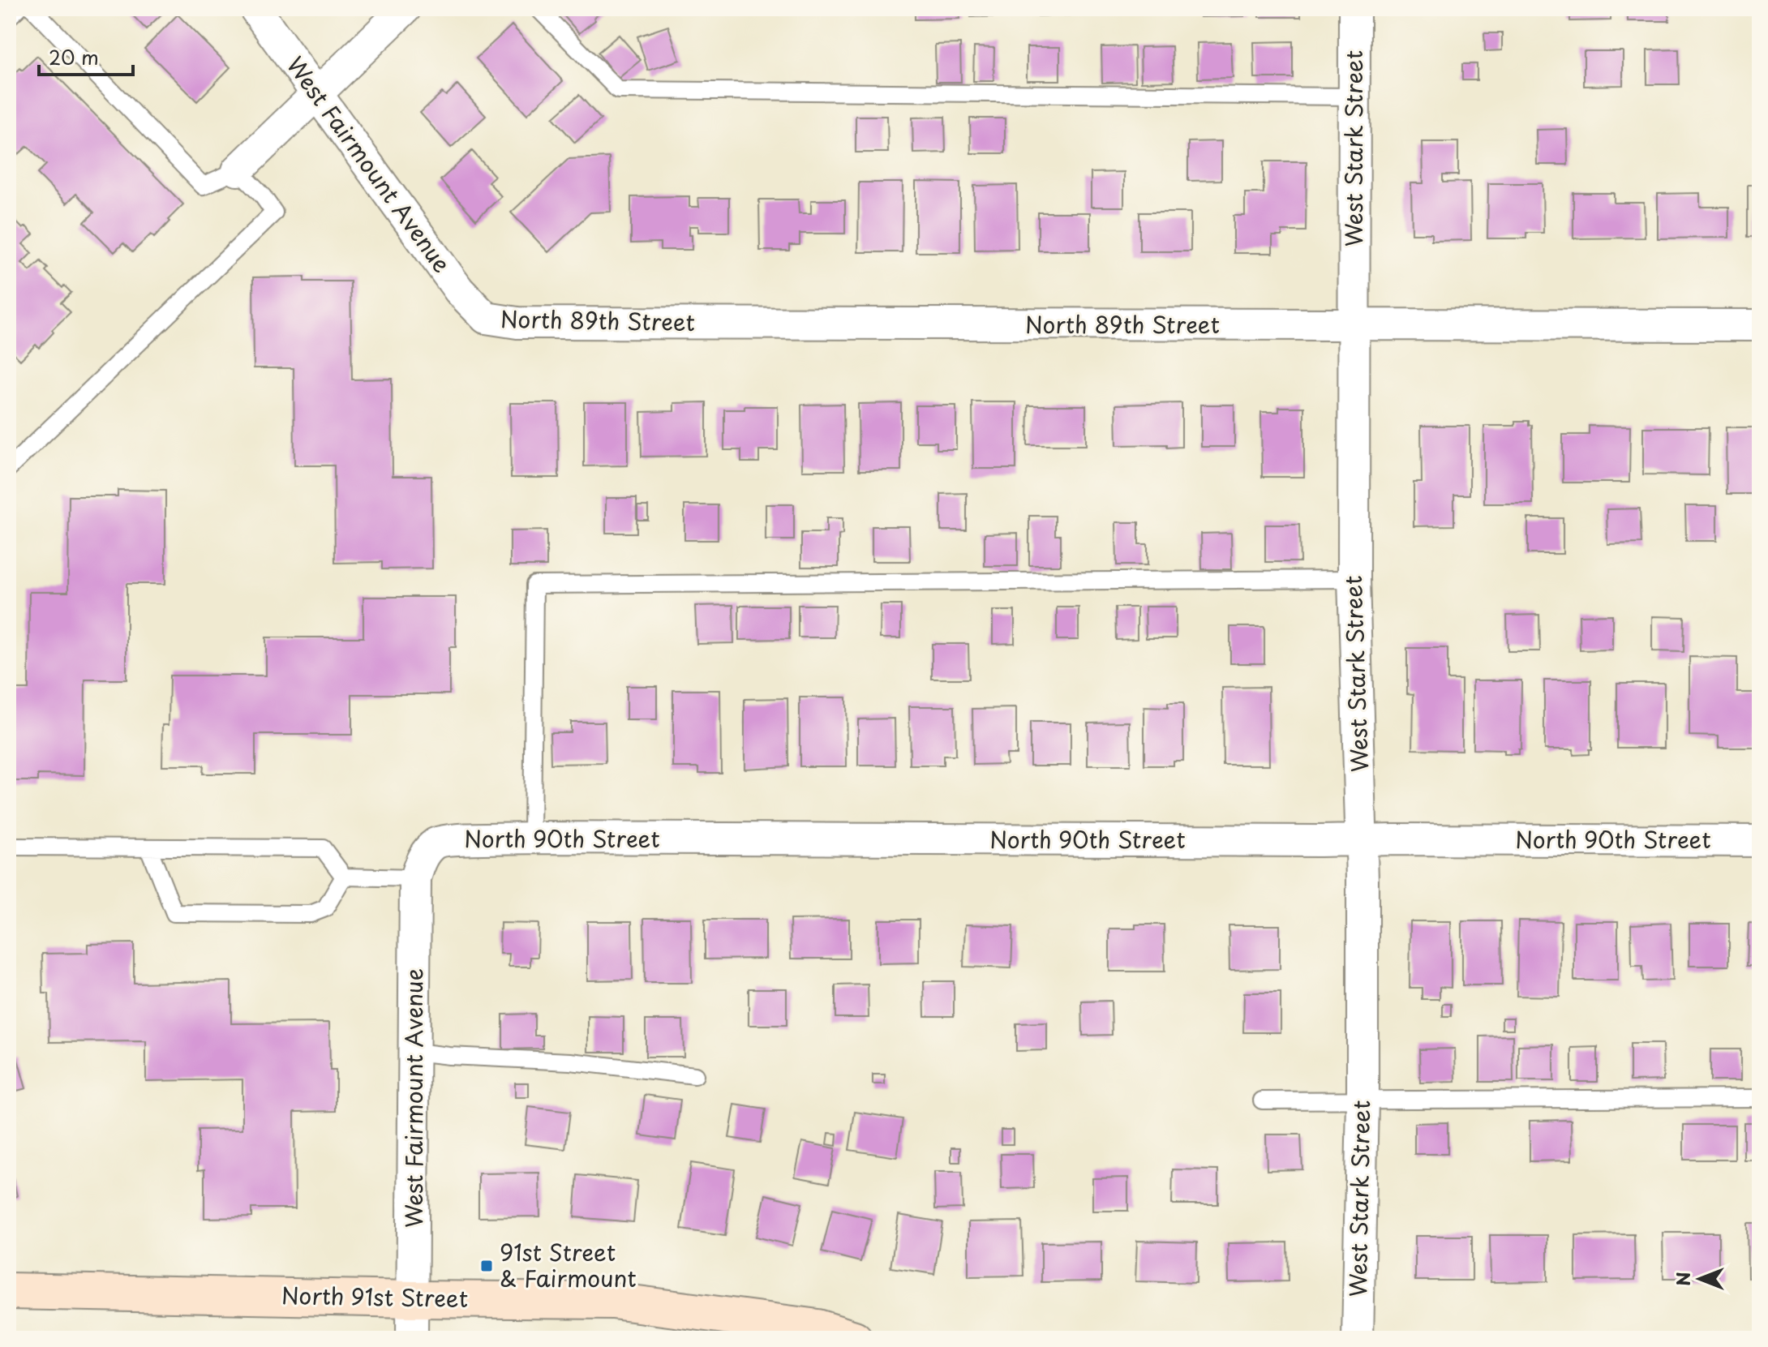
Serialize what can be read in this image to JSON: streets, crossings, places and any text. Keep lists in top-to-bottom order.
{
  "streets": {
    "main road": ["North 91st Street"],
    "street": [
      "West Stark Street",
      "West Fairmount Avenue",
      "North 89th Street",
      "North 90th Street"
    ]
  },
  "crossings": [
    ["West Stark Street", "North 89th Street"],
    ["West Stark Street", "North 90th Street"],
    ["West Fairmount Avenue", "North 89th Street"],
    ["West Fairmount Avenue", "North 90th Street"],
    ["West Fairmount Avenue", "North 91st Street"]
  ],
  "places": {
    "transit": ["91st Street & Fairmount"]
  },
  "scale_bar": "20 m",
  "north": "left"
}
